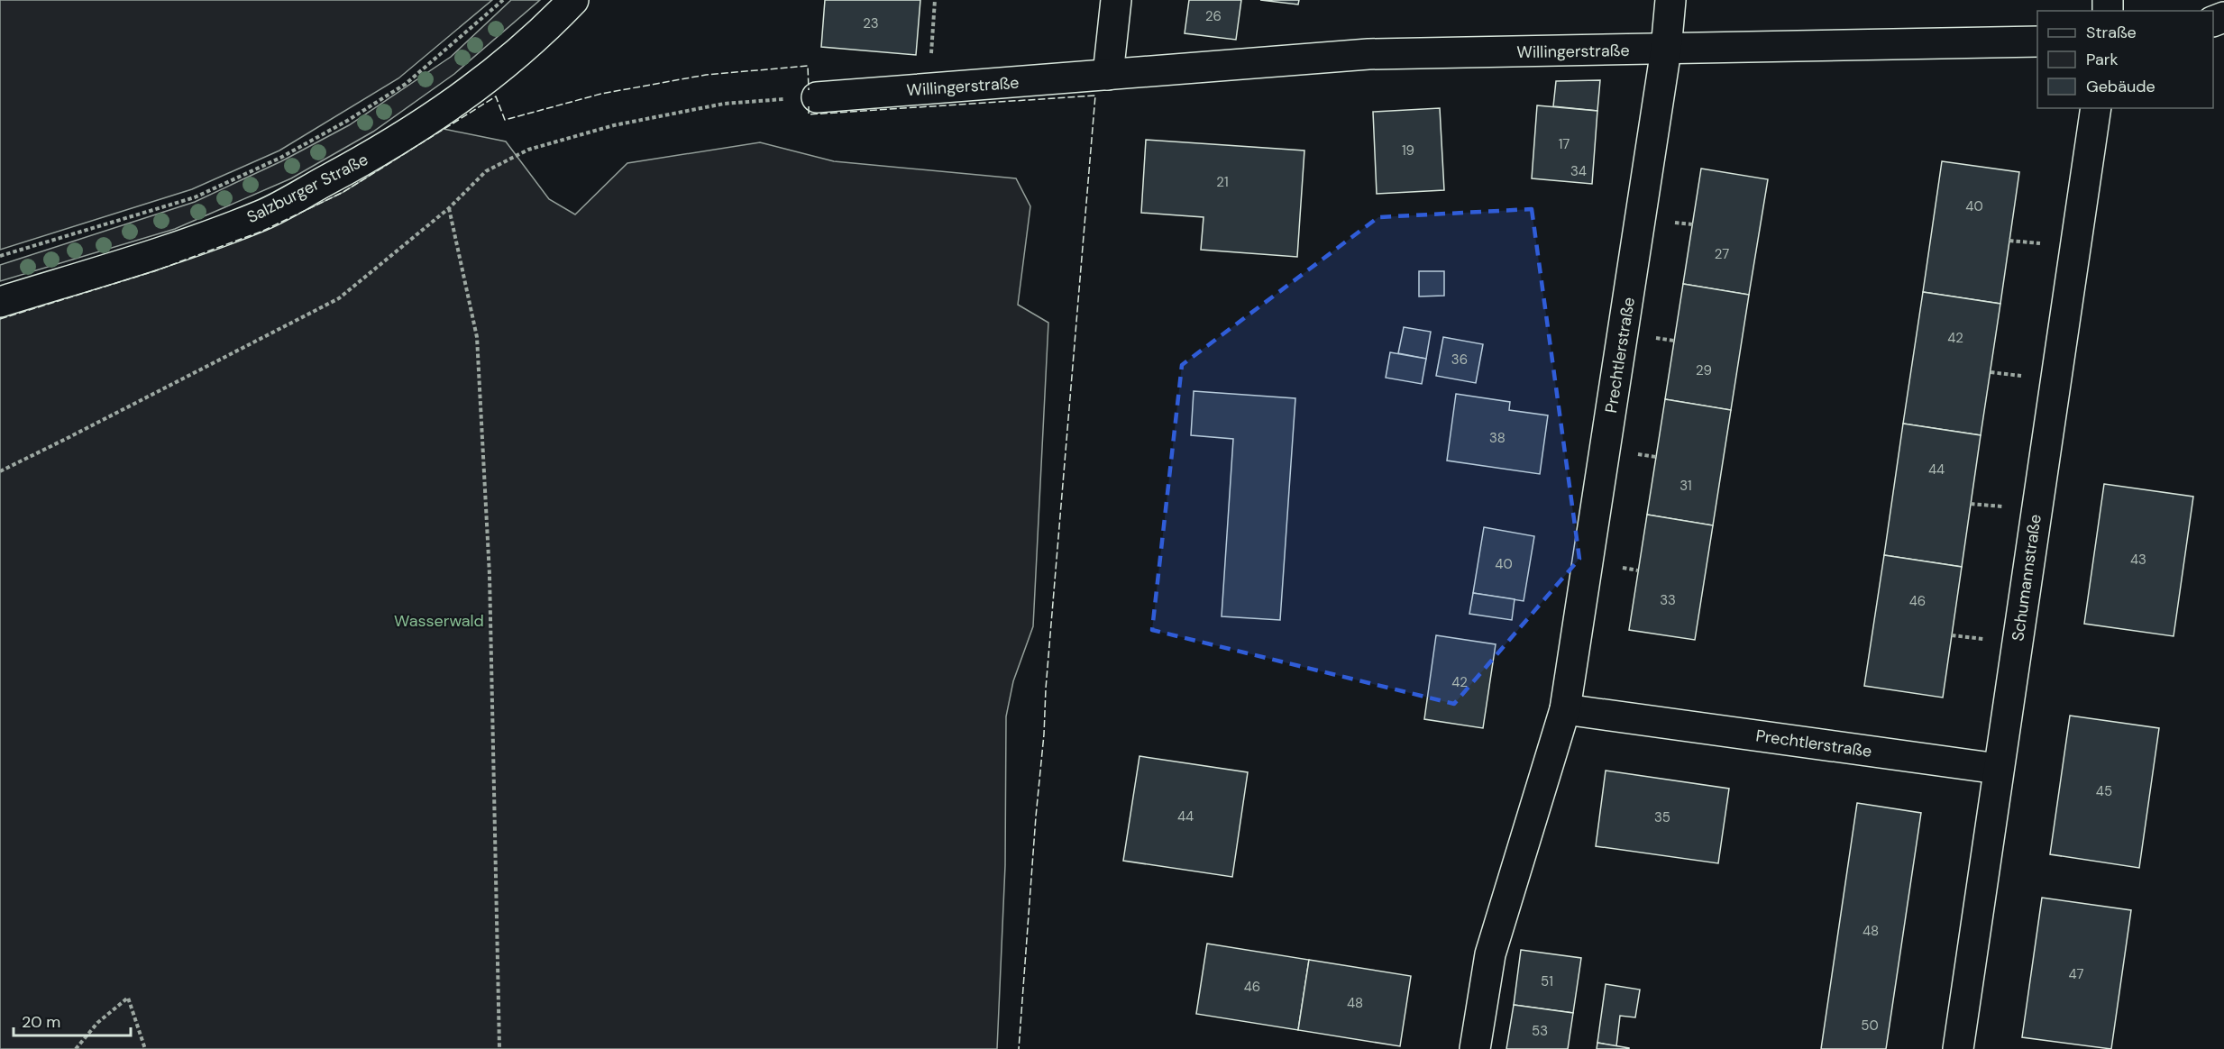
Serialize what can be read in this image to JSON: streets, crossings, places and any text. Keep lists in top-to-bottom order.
{
  "streets": {
    "street": [
      "Willingerstraße",
      "Salzburger Straße",
      "Prechtlerstraße",
      "Schumannstraße"
    ]
  },
  "crossings": [
    ["Willingerstraße", "Prechtlerstraße"],
    ["Prechtlerstraße", "Schumannstraße"]
  ],
  "parks": ["Wasserwald"],
  "house_numbers": [
    "26",
    "23",
    "17",
    "19",
    "34",
    "21",
    "40",
    "27",
    "42",
    "36",
    "29",
    "38",
    "44",
    "31",
    "43",
    "40",
    "33",
    "46",
    "42",
    "45",
    "44",
    "35",
    "48",
    "47",
    "51",
    "46",
    "48",
    "50",
    "53"
  ],
  "legend": ["Straße", "Park", "Gebäude"],
  "scale_bar": "20 m"
}
